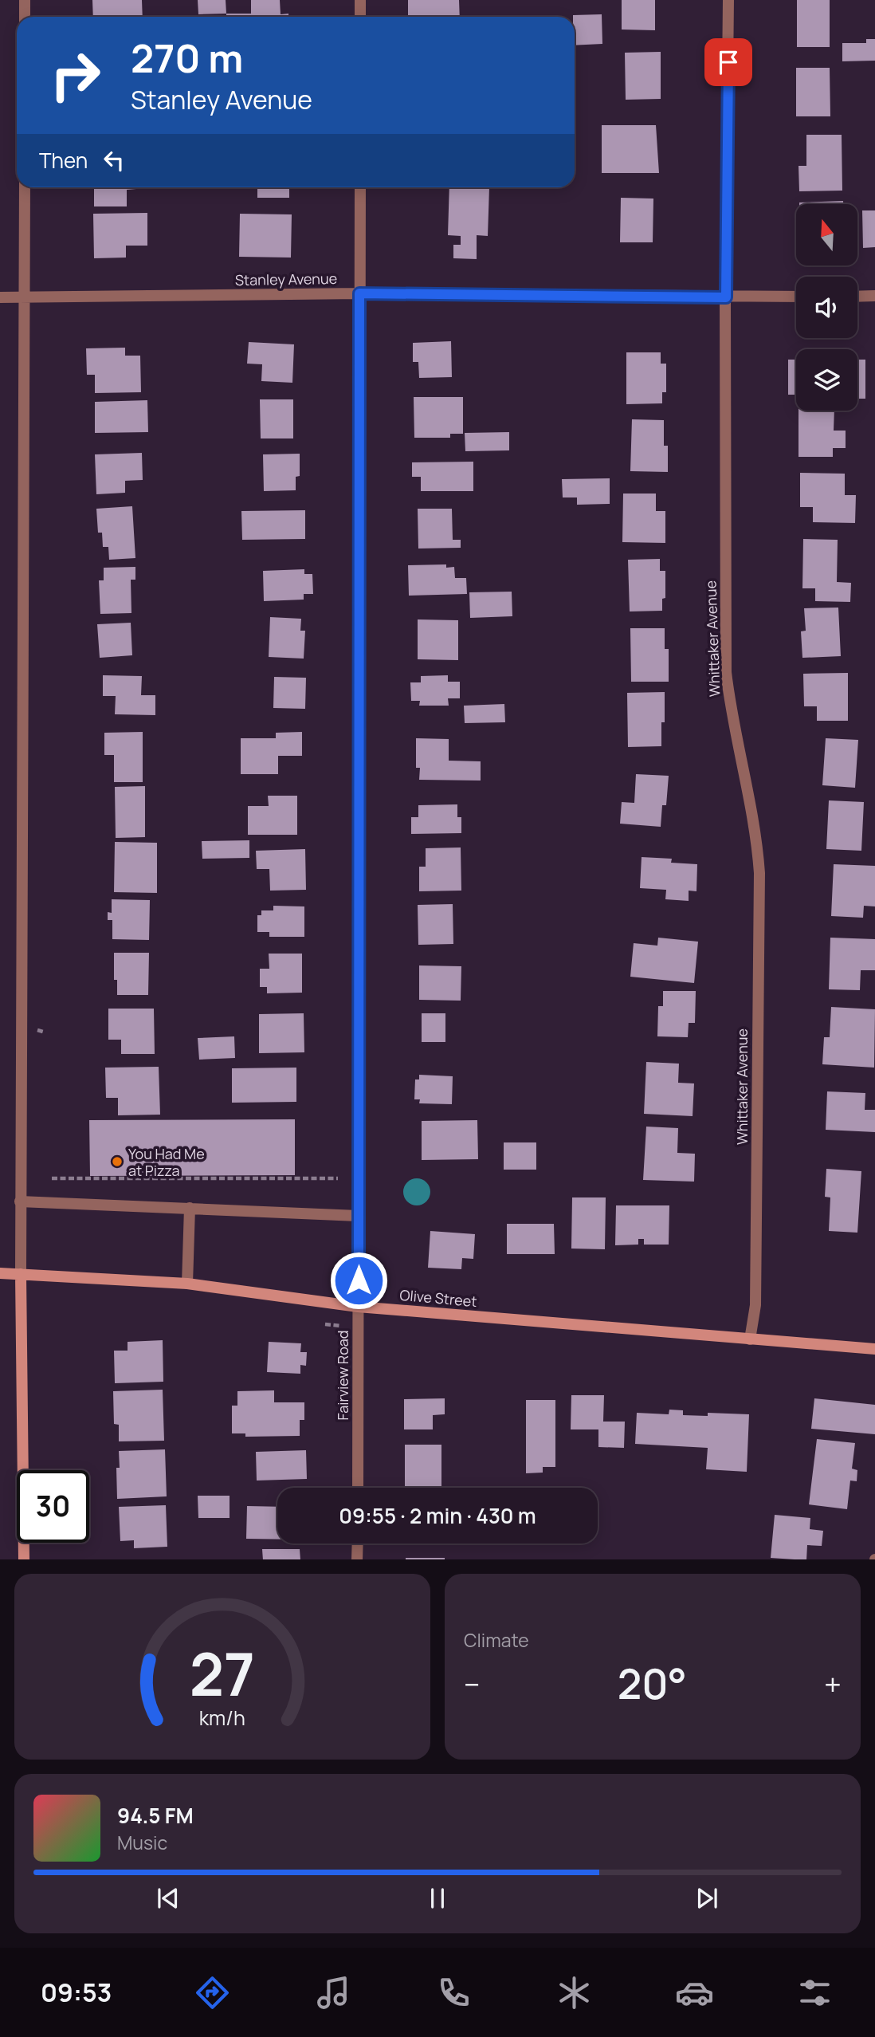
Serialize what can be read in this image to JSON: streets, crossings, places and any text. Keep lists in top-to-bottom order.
{
  "streets": {
    "street": [
      "Stanley Avenue",
      "Whittaker Avenue",
      "Olive Street",
      "Fairview Road"
    ]
  },
  "crossings": [
    ["Stanley Avenue", "Whittaker Avenue"],
    ["Stanley Avenue", "Fairview Road"],
    ["Whittaker Avenue", "Olive Street"],
    ["Olive Street", "Fairview Road"]
  ],
  "places": ["You Had Me at Pizza"],
  "north": "top",
  "page": {
    "turn": ["270 m", "Stanley Avenue"],
    "then": "Then",
    "limit": "30",
    "trip": "09:55 · 2 min · 430 m",
    "tile": "Climate",
    "heat": ["−", "20°", "+"],
    "song": ["94.5 FM", "Music"],
    "tabs": "09:53",
    "gauge": ["27", "km/h"]
  }
}
